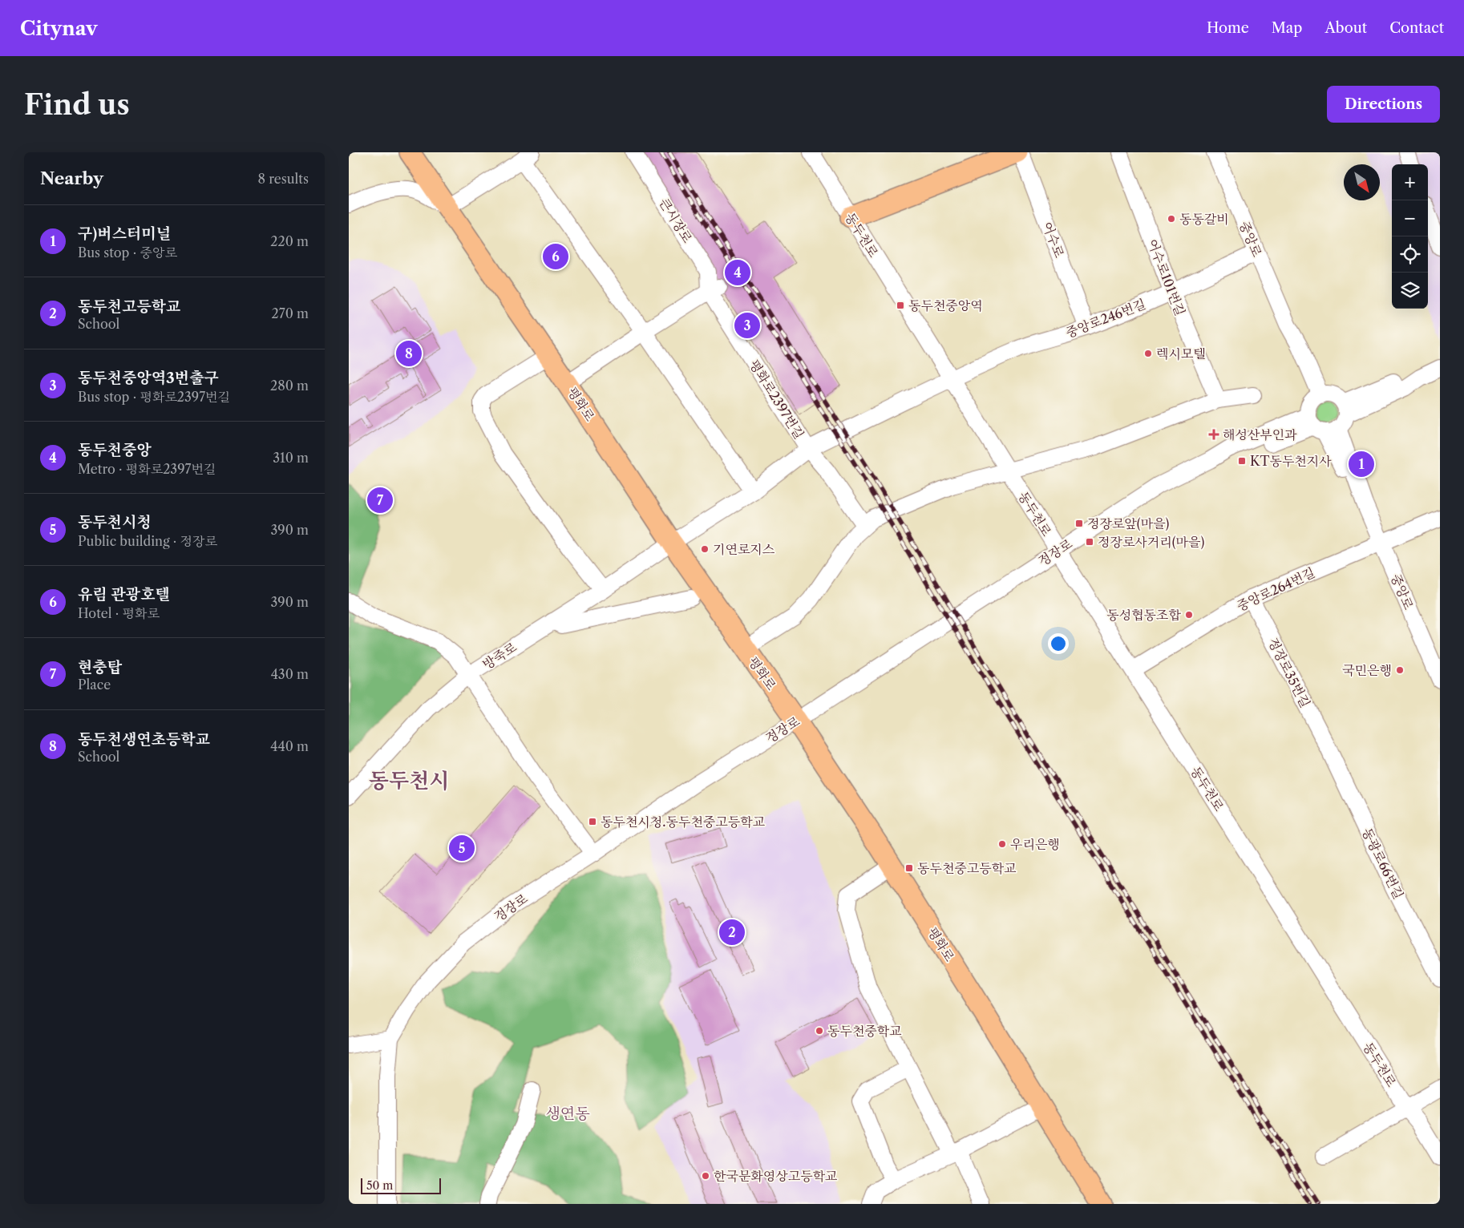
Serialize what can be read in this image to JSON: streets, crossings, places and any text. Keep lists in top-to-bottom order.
{
  "streets": {
    "main road": ["어수로", "평화로"],
    "street": [
      "큰시장로",
      "동두천로",
      "중앙로",
      "어수로101번길",
      "중앙로246번길",
      "평화로2397번길",
      "정장로",
      "중앙로264번길",
      "방죽로",
      "정장로35번길",
      "동광로66번길"
    ]
  },
  "crossings": [
    ["큰시장로", "평화로2397번길"],
    ["동두천로", "어수로"],
    ["동두천로", "중앙로246번길"],
    ["동두천로", "정장로"],
    ["동두천로", "중앙로264번길"],
    ["중앙로", "중앙로246번길"],
    ["중앙로", "정장로"],
    ["중앙로", "중앙로264번길"],
    ["어수로", "중앙로246번길"],
    ["어수로101번길", "중앙로246번길"],
    ["평화로2397번길", "평화로"],
    ["평화로2397번길", "방죽로"],
    ["평화로", "정장로"],
    ["평화로", "방죽로"],
    ["중앙로264번길", "정장로35번길"],
    ["정장로35번길", "동광로66번길"]
  ],
  "districts": ["동두천시", "생연동"],
  "places": {
    "other": [
      "동동갈비",
      "렉시모텔",
      "기연로지스",
      "동성협동조합",
      "국민은행",
      "우리은행",
      "동두천중학교",
      "한국문화영상고등학교"
    ],
    "transit": [
      "동두천중앙역",
      "KT동두천지사",
      "정장로앞(마을)",
      "정장로사거리(마을)",
      "동두천시청.동두천중고등학교",
      "동두천중고등학교"
    ],
    "health": ["해성산부인과"]
  },
  "scale_bar": "50 m",
  "north": "bottom right",
  "page": {
    "header": "Citynav",
    "nav": [
      "Home",
      "Map",
      "About",
      "Contact"
    ],
    "buttons": "Directions",
    "title": "Find us",
    "heading": ["Nearby", "8 results"],
    "map_buttons": ["+", "−"],
    "list": [
      {
        "mark": "1",
        "name": "구)버스터미널",
        "note": "Bus stop · 중앙로",
        "value": "220 m"
      },
      {
        "mark": "2",
        "name": "동두천고등학교",
        "note": "School",
        "value": "270 m"
      },
      {
        "mark": "3",
        "name": "동두천중앙역3번출구",
        "note": "Bus stop · 평화로2397번길",
        "value": "280 m"
      },
      {
        "mark": "4",
        "name": "동두천중앙",
        "note": "Metro · 평화로2397번길",
        "value": "310 m"
      },
      {
        "mark": "5",
        "name": "동두천시청",
        "note": "Public building · 정장로",
        "value": "390 m"
      },
      {
        "mark": "6",
        "name": "유림 관광호텔",
        "note": "Hotel · 평화로",
        "value": "390 m"
      },
      {
        "mark": "7",
        "name": "현충탑",
        "note": "Place",
        "value": "430 m"
      },
      {
        "mark": "8",
        "name": "동두천생연초등학교",
        "note": "School",
        "value": "440 m"
      }
    ],
    "pins": [
      "6",
      "4",
      "3",
      "8",
      "1",
      "7",
      "5",
      "2"
    ],
    "scale": "50 m"
  }
}
